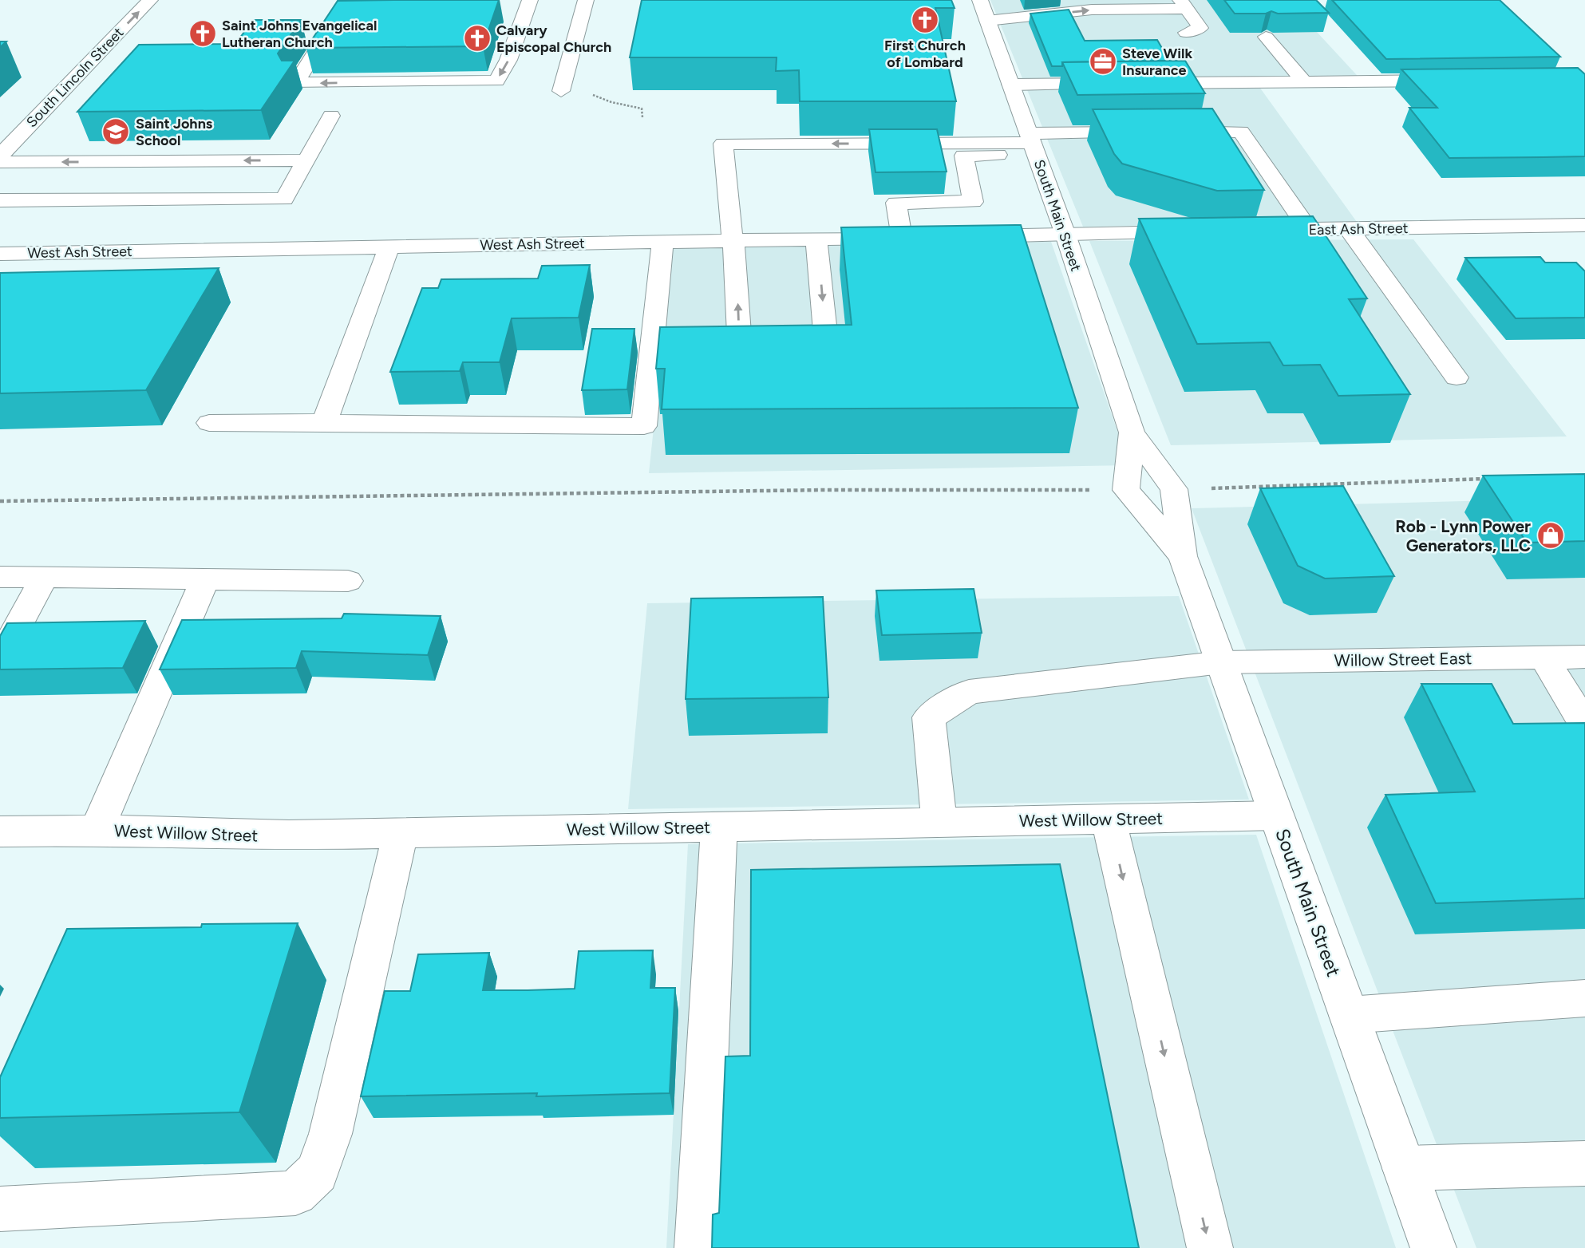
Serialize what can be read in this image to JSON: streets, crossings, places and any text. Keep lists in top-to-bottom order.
{
  "streets": {
    "street": [
      "South Lincoln Street",
      "South Main Street",
      "East Ash Street",
      "West Ash Street",
      "Willow Street East",
      "West Willow Street"
    ]
  },
  "crossings": [
    ["South Main Street", "Willow Street East"],
    ["South Main Street", "West Willow Street"],
    ["Willow Street East", "West Willow Street"]
  ],
  "places": {
    "church": ["First Church of Lombard", "Saint Johns Evangelical Lutheran Church", "Calvary Episcopal Church"],
    "office": ["Steve Wilk Insurance"],
    "school or university": ["Saint Johns School"],
    "shop": ["Rob - Lynn Power Generators, LLC"]
  }
}
